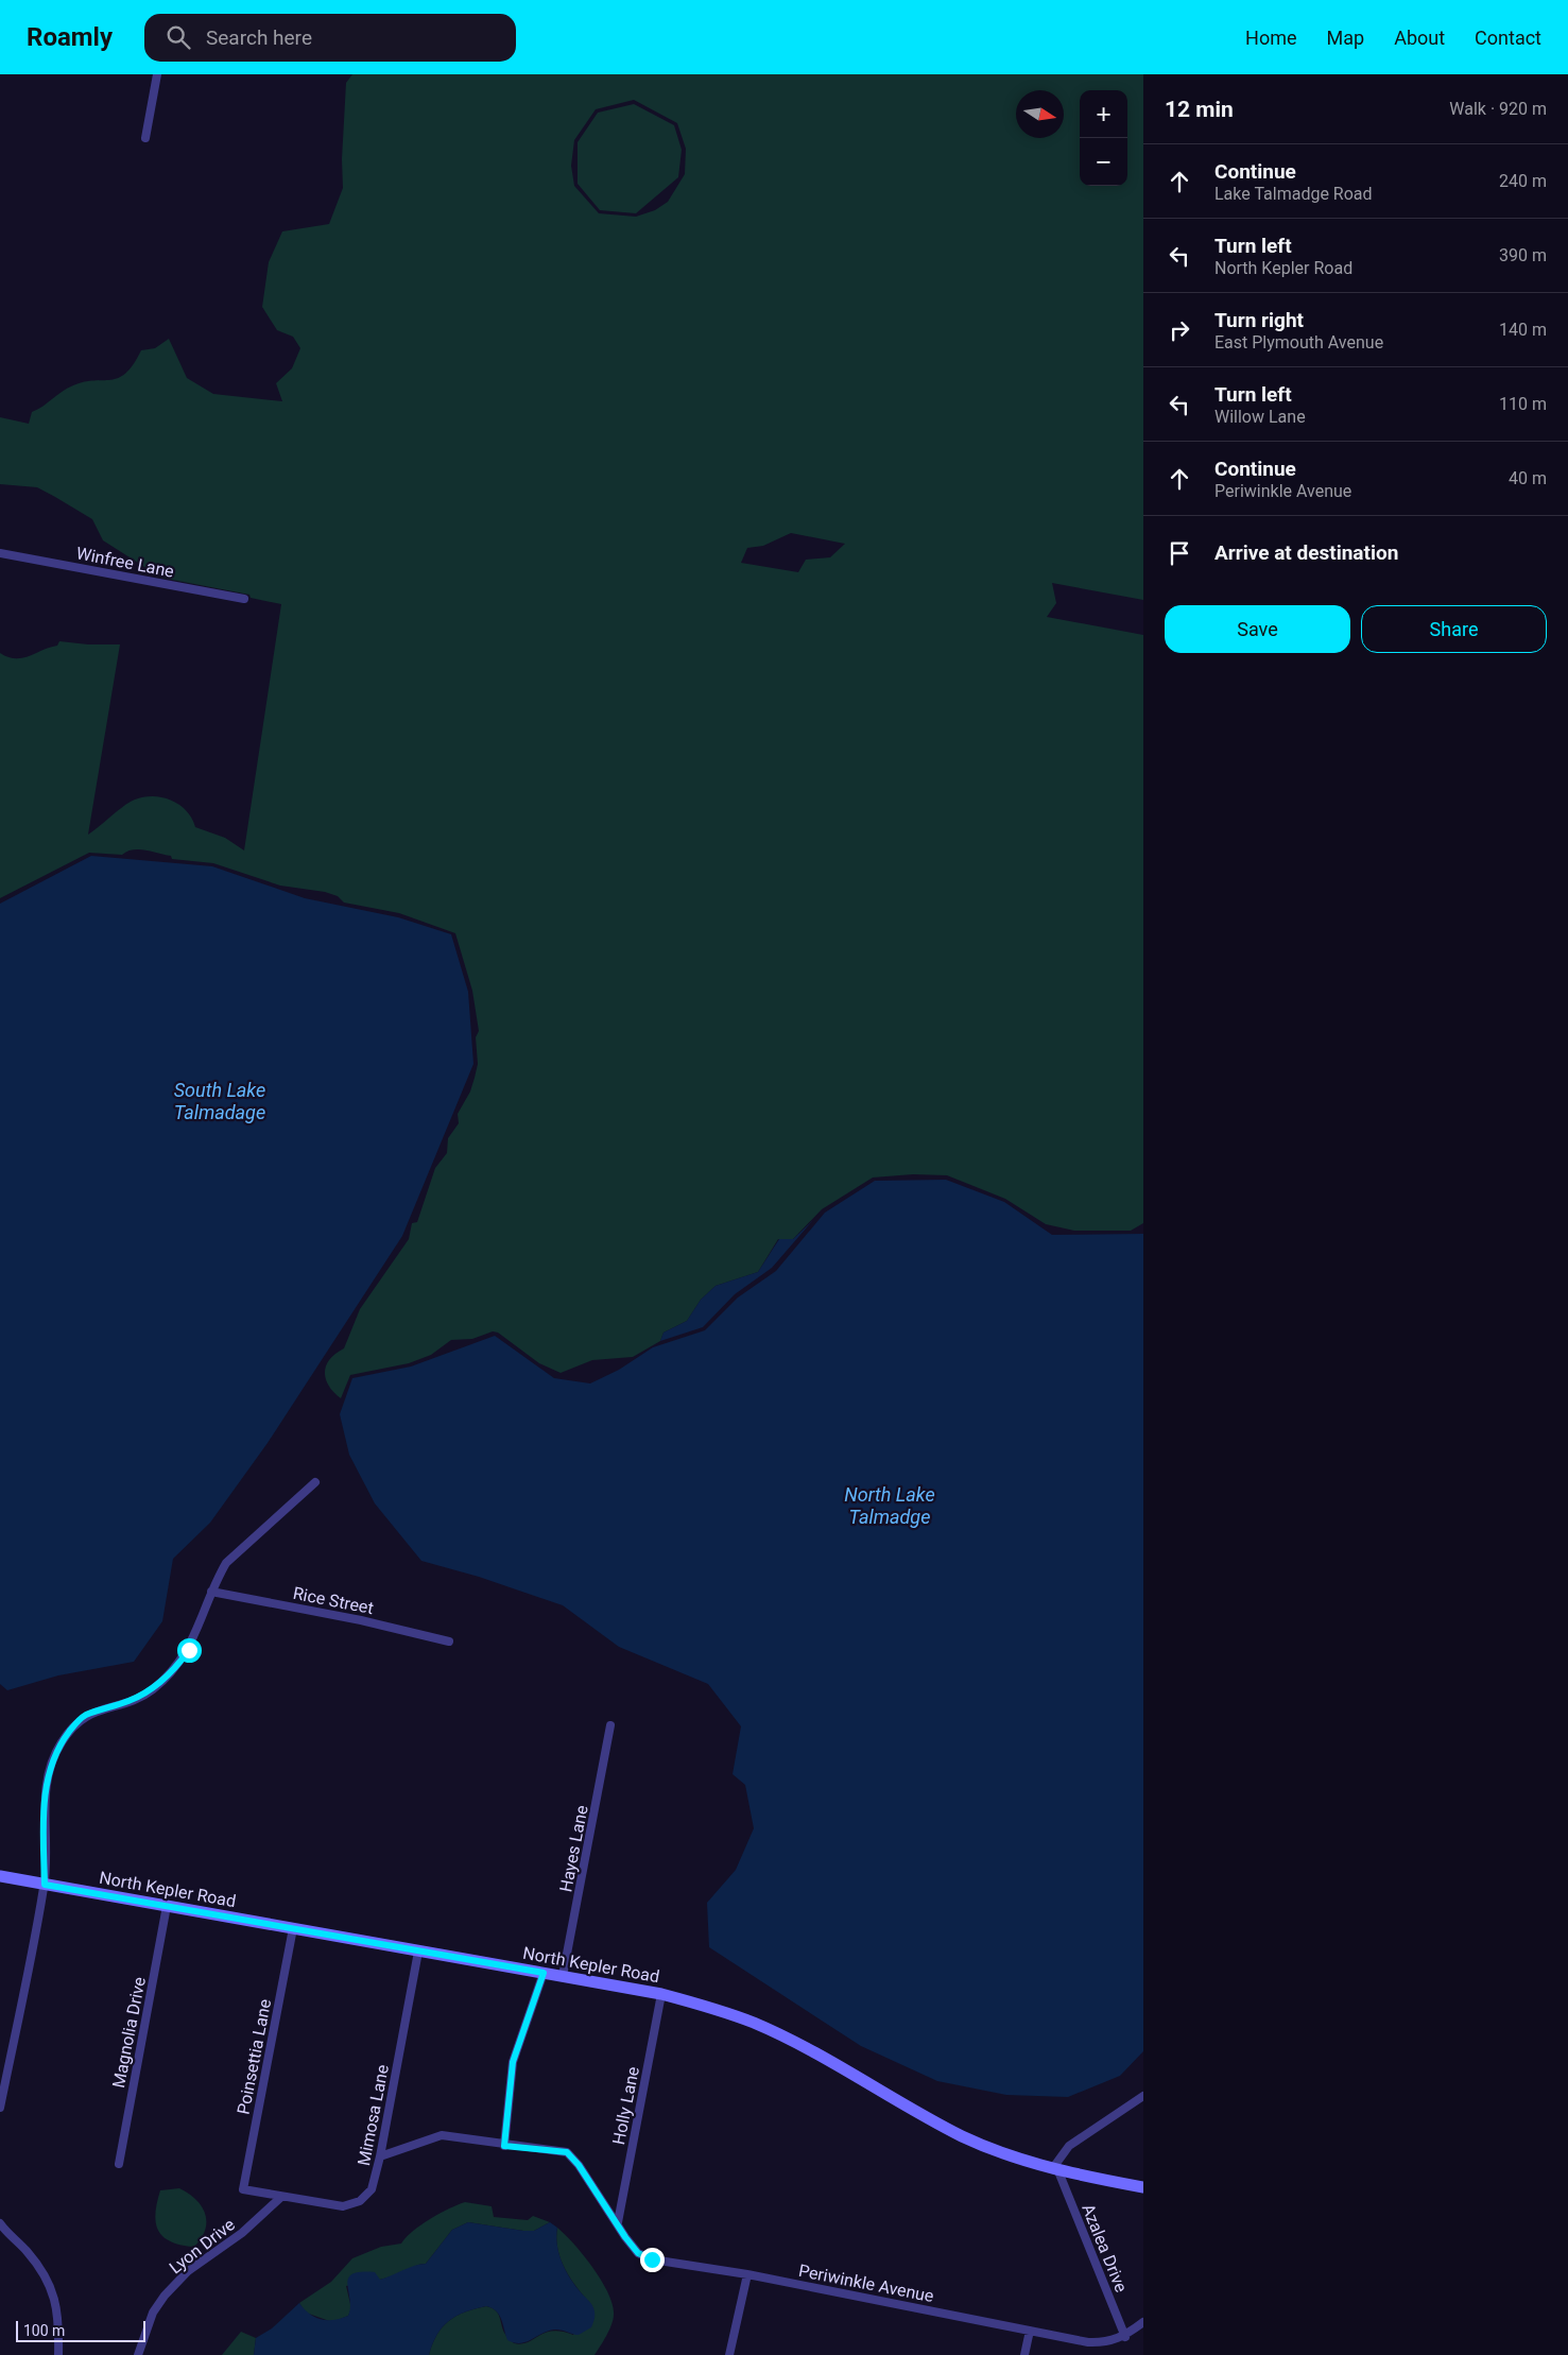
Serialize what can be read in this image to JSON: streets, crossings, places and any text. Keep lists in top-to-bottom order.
{
  "streets": {
    "main road": ["North Kepler Road"],
    "street": [
      "Winfree Lane",
      "Rice Street",
      "Hayes Lane",
      "Magnolia Drive",
      "Poinsettia Lane",
      "Holly Lane",
      "Mimosa Lane",
      "Lyon Drive",
      "Azalea Drive",
      "Periwinkle Avenue"
    ]
  },
  "crossings": [
    ["Hayes Lane", "North Kepler Road"],
    ["North Kepler Road", "Magnolia Drive"],
    ["North Kepler Road", "Poinsettia Lane"],
    ["North Kepler Road", "Holly Lane"],
    ["North Kepler Road", "Mimosa Lane"],
    ["North Kepler Road", "Azalea Drive"],
    ["Poinsettia Lane", "Mimosa Lane"],
    ["Holly Lane", "Periwinkle Avenue"],
    ["Mimosa Lane", "Lyon Drive"],
    ["Mimosa Lane", "Periwinkle Avenue"],
    ["Azalea Drive", "Periwinkle Avenue"]
  ],
  "water": ["South Lake Talmadage", "North Lake Talmadge"],
  "scale_bar": "100 m",
  "north": "right",
  "page": {
    "header": "Roamly",
    "search": "Search here",
    "nav": [
      "Home",
      "Map",
      "About",
      "Contact"
    ],
    "heading": ["12 min", "Walk · 920 m"],
    "map_buttons": ["+", "−"],
    "list": [
      ["Continue", "Lake Talmadge Road", "240 m"],
      ["Turn left", "North Kepler Road", "390 m"],
      ["Turn right", "East Plymouth Avenue", "140 m"],
      ["Turn left", "Willow Lane", "110 m"],
      ["Continue", "Periwinkle Avenue", "40 m"],
      "Arrive at destination"
    ],
    "buttons": ["Save", "Share"],
    "scale": "100 m"
  }
}
